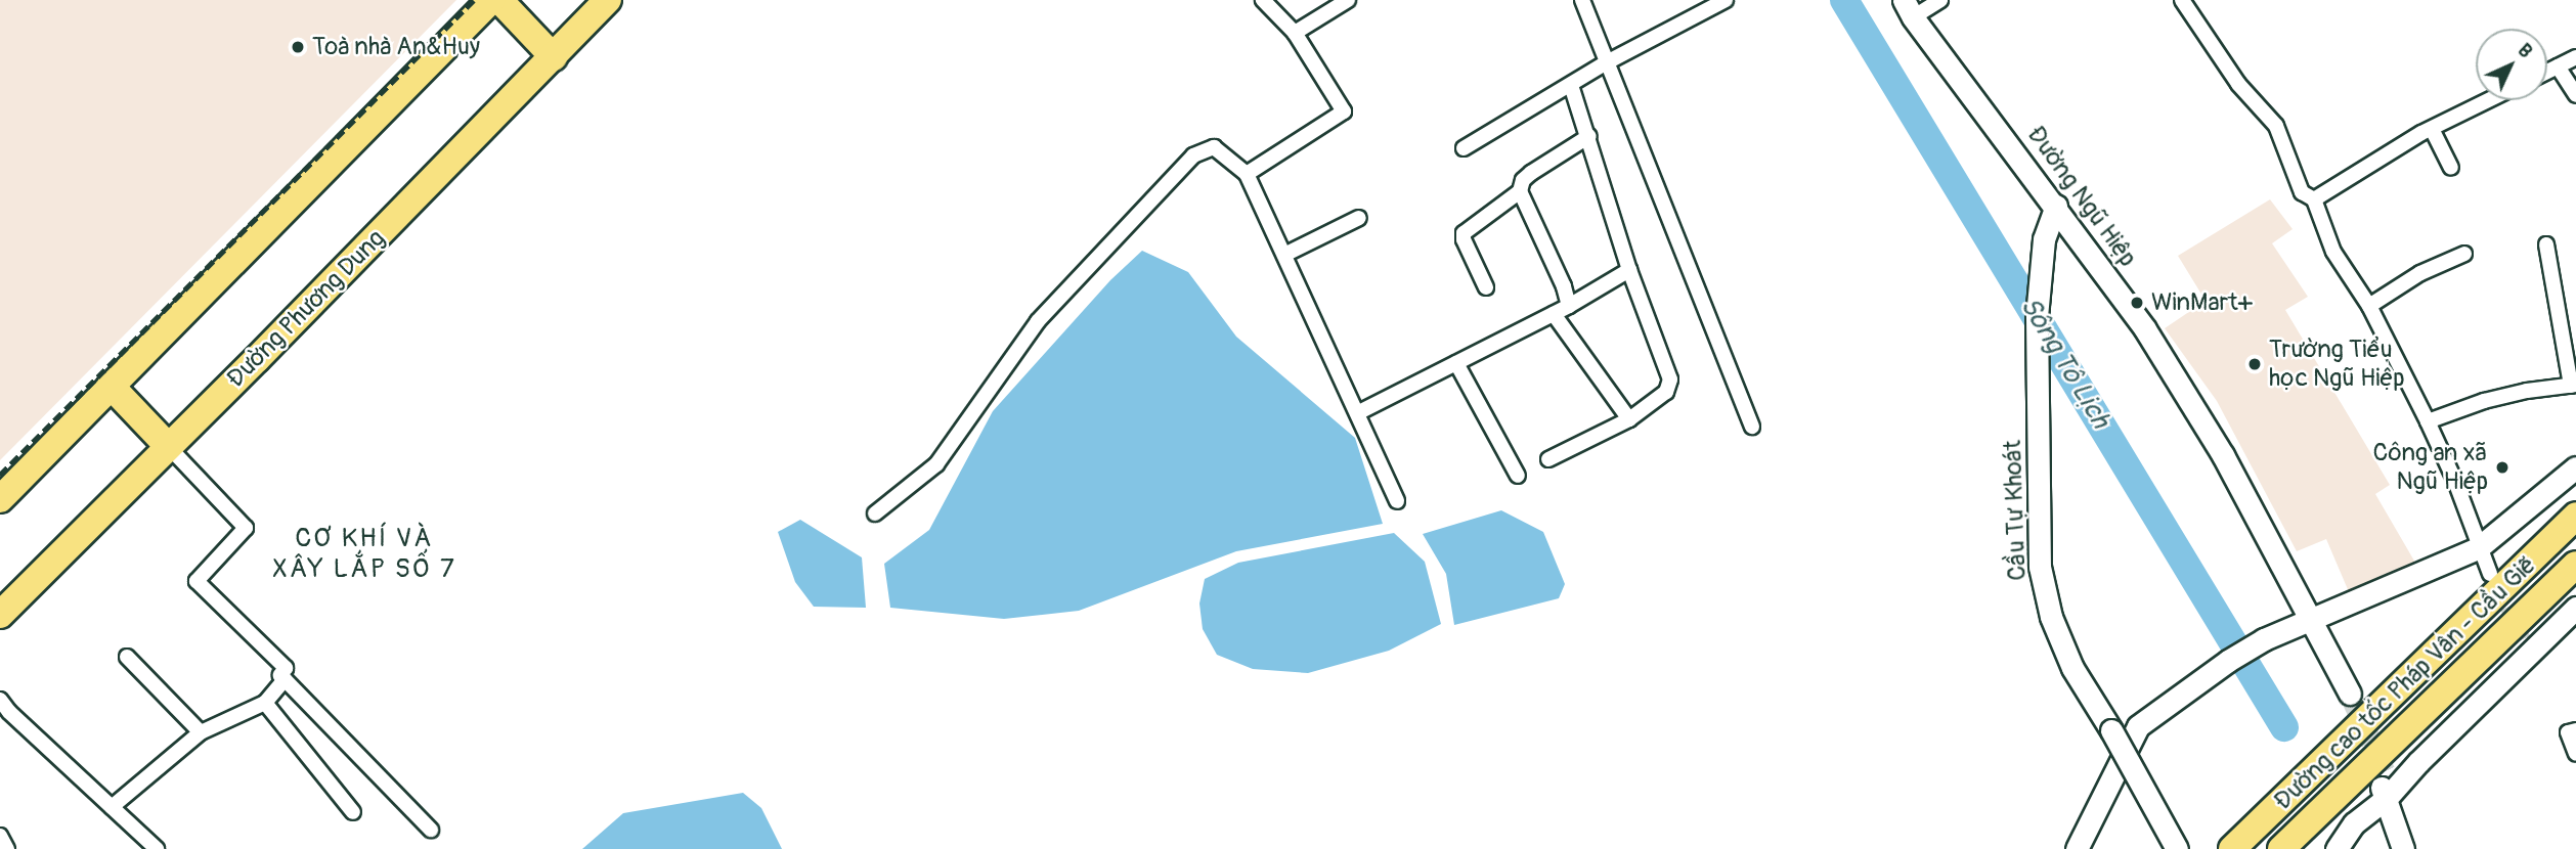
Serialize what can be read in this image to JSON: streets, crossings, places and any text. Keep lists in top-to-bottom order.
{
  "streets": {
    "highway": ["Đường Phương Dung", "Đường cao tốc Pháp Vân - Cầu Giẽ"],
    "street": ["Đường Ngũ Hiệp", "Cầu Tự Khoát"]
  },
  "crossings": [
    ["Đường Ngũ Hiệp", "Cầu Tự Khoát"]
  ],
  "districts": ["CƠ KHÍ VÀ XÂY LẮP SỐ 7"],
  "water": ["Sông Tô Lịch"],
  "places": [
    "Toà nhà An&Huy",
    "WinMart+",
    "Trường Tiểu học Ngũ Hiệp",
    "Công an xã Ngũ Hiệp"
  ],
  "north": "top right"
}
